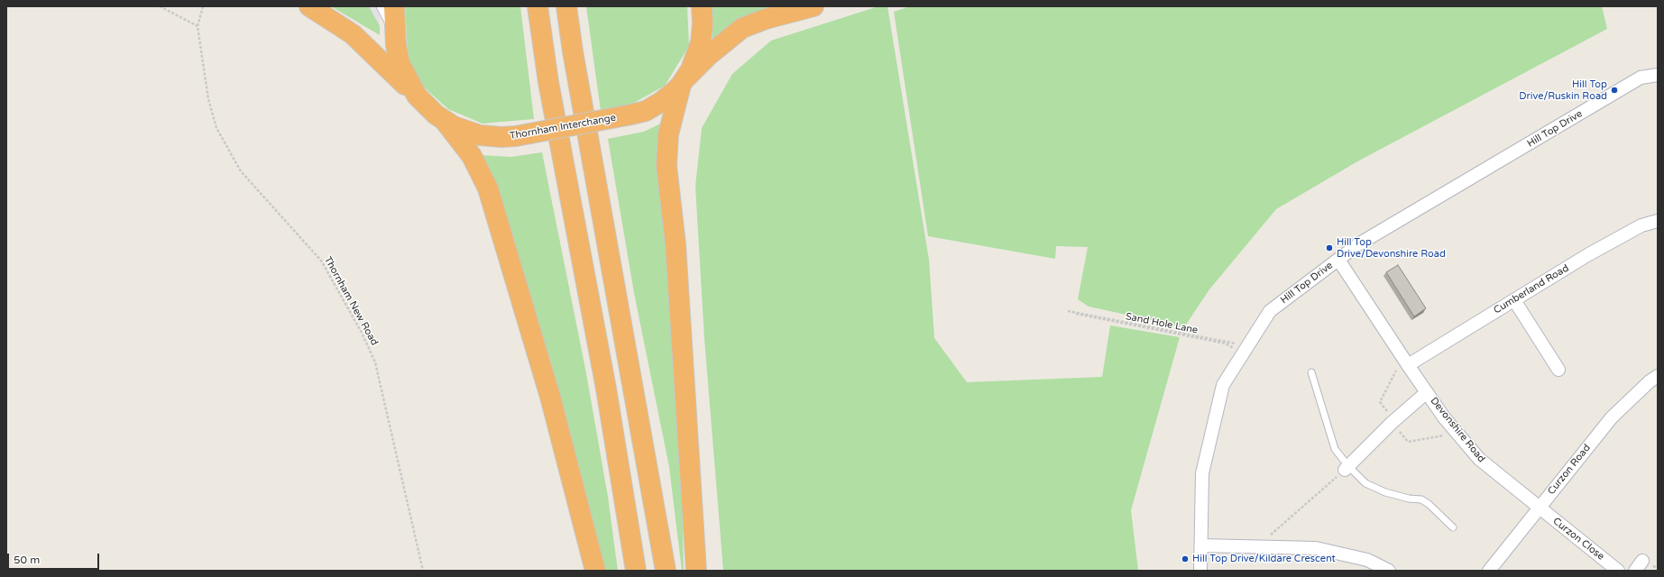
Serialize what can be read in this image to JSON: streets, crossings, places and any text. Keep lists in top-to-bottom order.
{
  "streets": {
    "highway": ["Thornham Interchange"],
    "street": [
      "Hill Top Drive",
      "Cumberland Road",
      "Devonshire Road",
      "Curzon Road",
      "Curzon Close"
    ],
    "path": ["Thornham New Road", "Sand Hole Lane"]
  },
  "crossings": [
    ["Hill Top Drive", "Sand Hole Lane"],
    ["Hill Top Drive", "Devonshire Road"],
    ["Cumberland Road", "Devonshire Road"],
    ["Devonshire Road", "Curzon Road"],
    ["Devonshire Road", "Curzon Close"],
    ["Curzon Road", "Curzon Close"]
  ],
  "places": ["Hill Top Drive/Ruskin Road", "Hill Top Drive/Devonshire Road", "Hill Top Drive/Kildare Crescent"],
  "scale_bar": "50 m"
}
